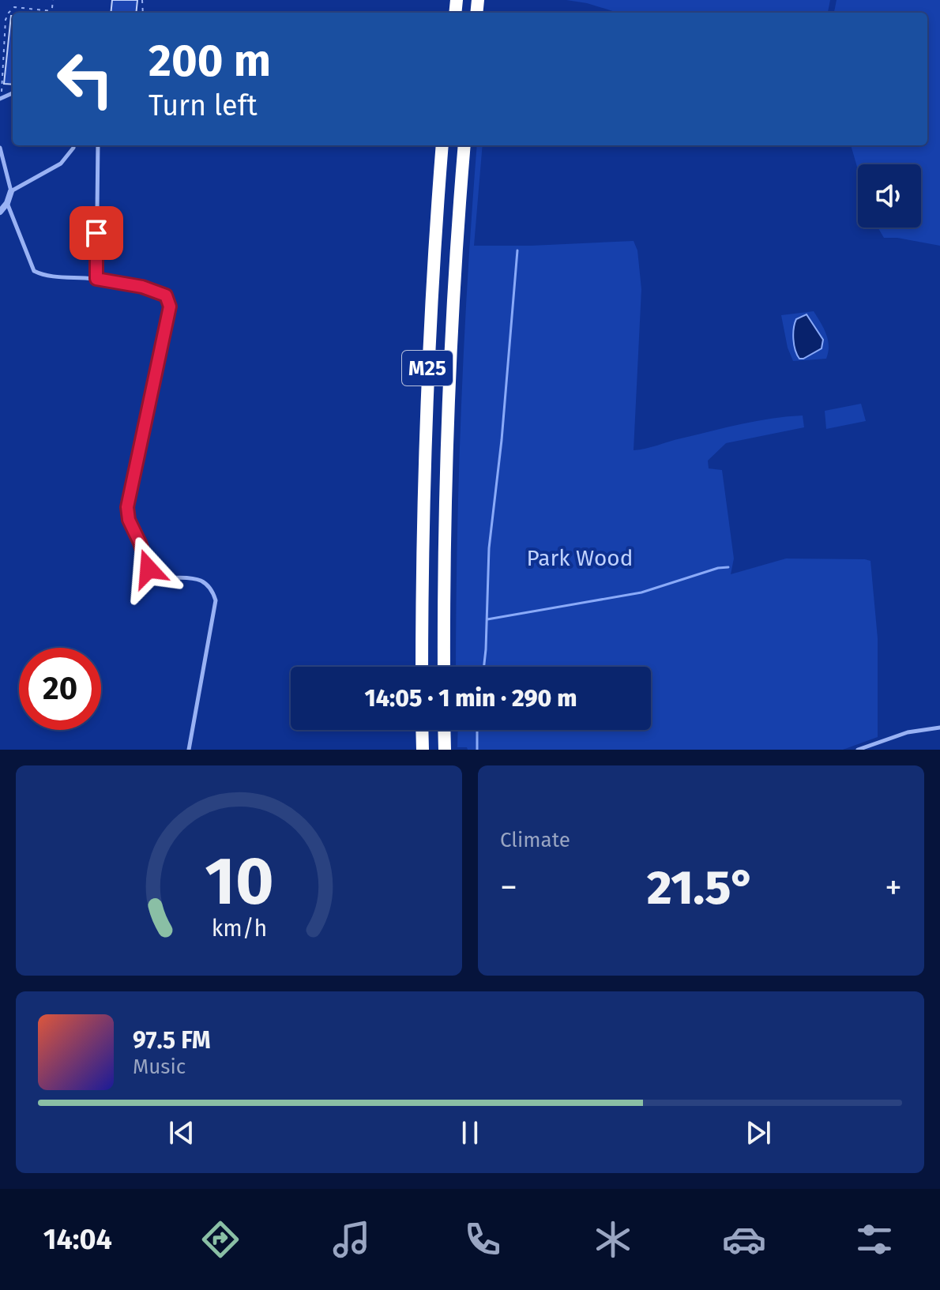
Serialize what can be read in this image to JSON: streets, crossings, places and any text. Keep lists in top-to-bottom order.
{
  "streets": {
    "highway": ["M25"]
  },
  "parks": ["Park Wood"],
  "page": {
    "turn": ["200 m", "Turn left"],
    "limit": "20",
    "trip": "14:05 · 1 min · 290 m",
    "tile": "Climate",
    "heat": ["−", "21.5°", "+"],
    "song": ["97.5 FM", "Music"],
    "tabs": "14:04",
    "gauge": ["10", "km/h"]
  }
}
